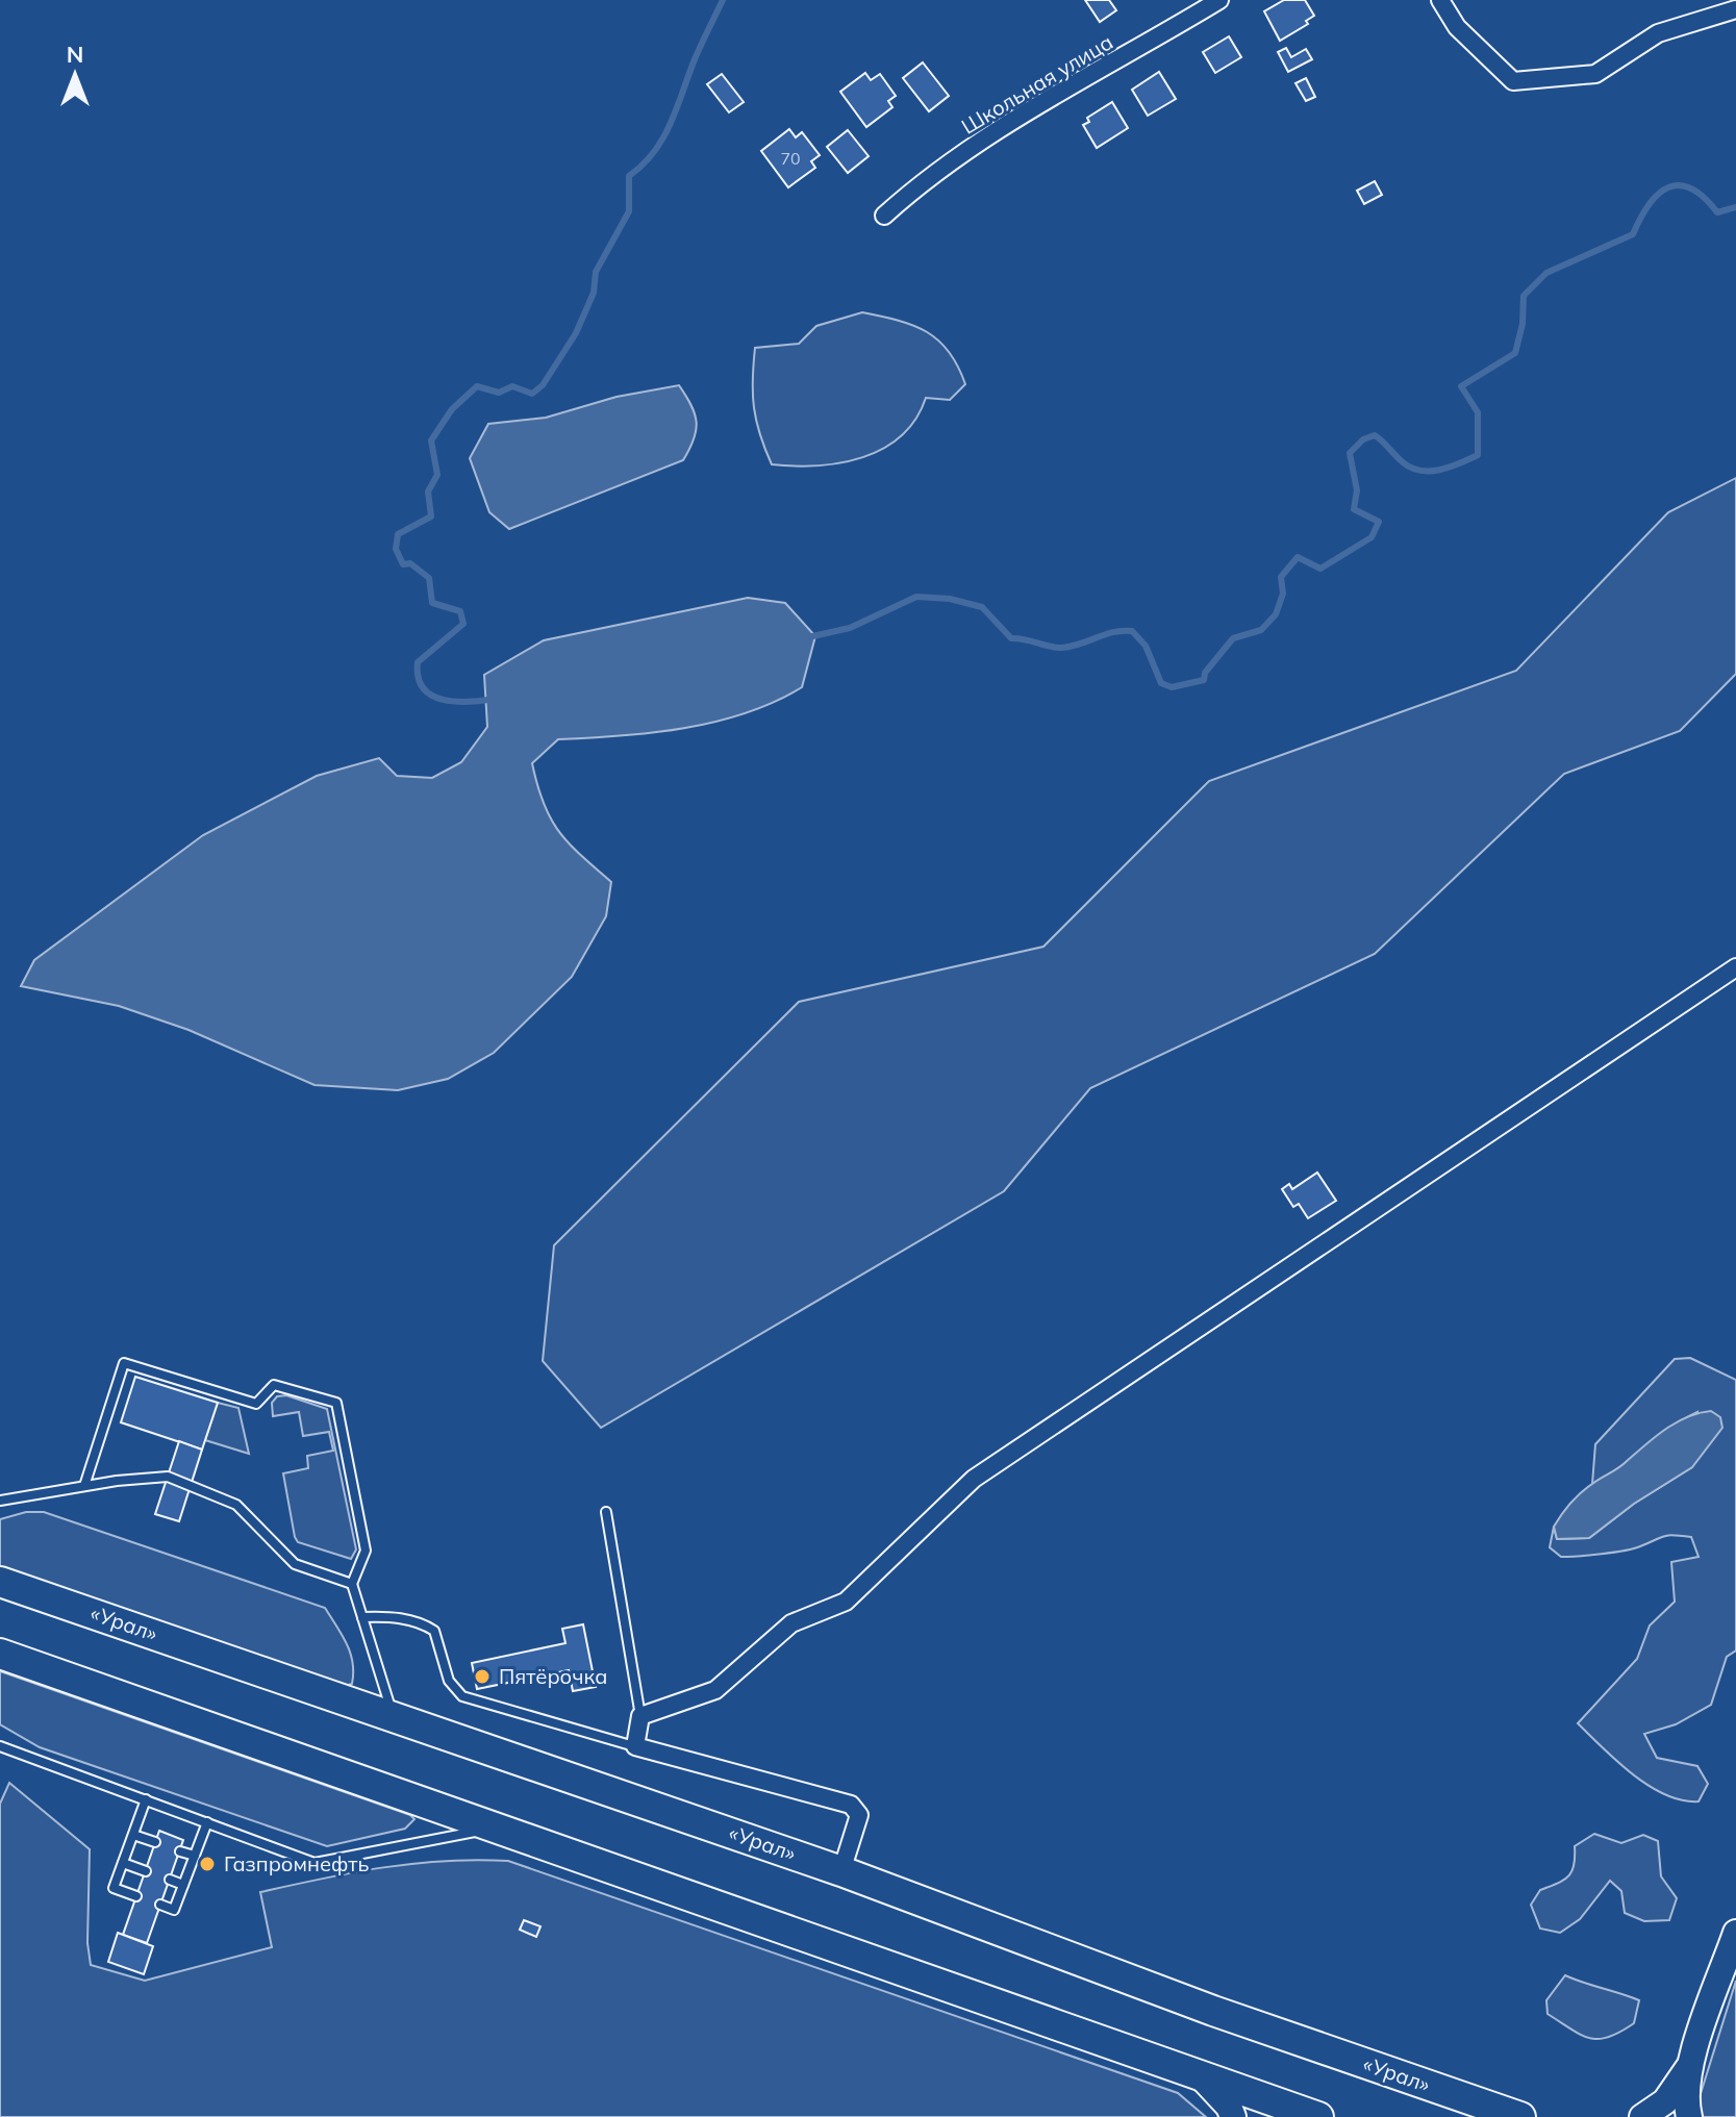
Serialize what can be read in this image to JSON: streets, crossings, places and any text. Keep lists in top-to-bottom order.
{
  "streets": {
    "highway": ["«Урал»"],
    "street": ["Школьная улица"]
  },
  "places": ["Пятёрочка", "Газпромнефть"],
  "house_numbers": ["70"],
  "north": "top"
}
